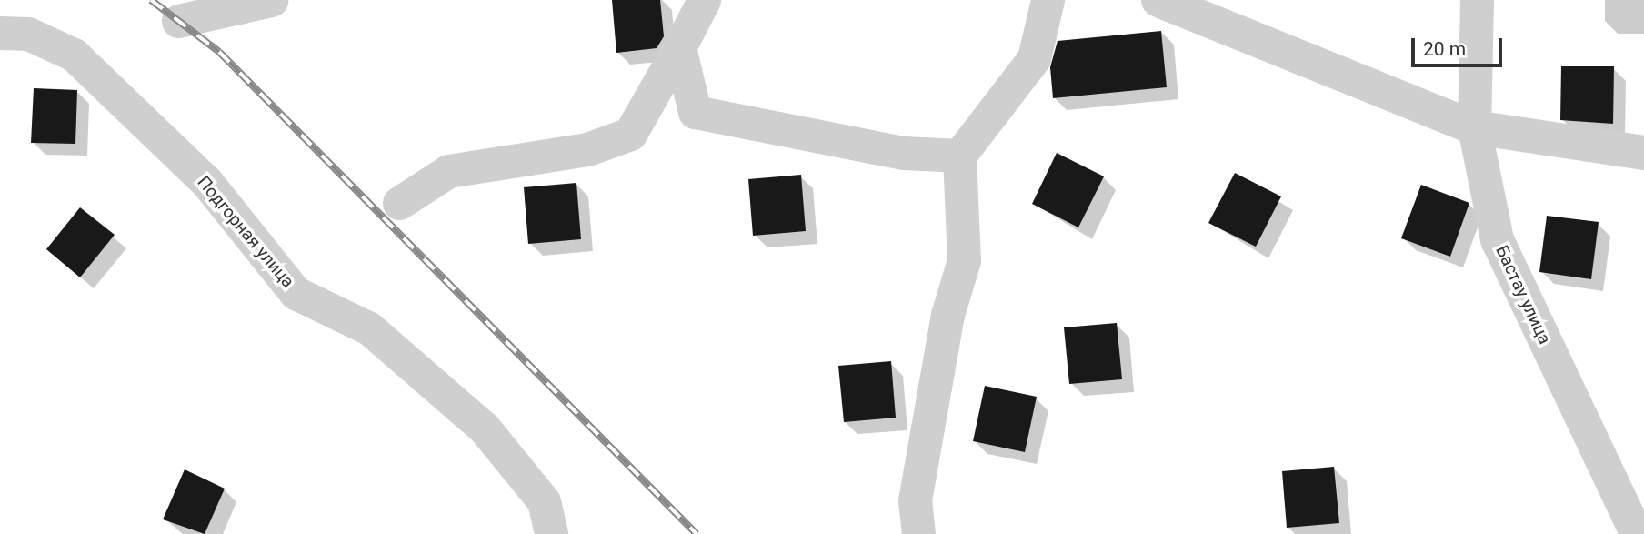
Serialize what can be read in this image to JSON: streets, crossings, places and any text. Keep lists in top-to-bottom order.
{
  "streets": {
    "street": ["Подгорная улица", "Бастау улица"]
  },
  "scale_bar": "20 m"
}
